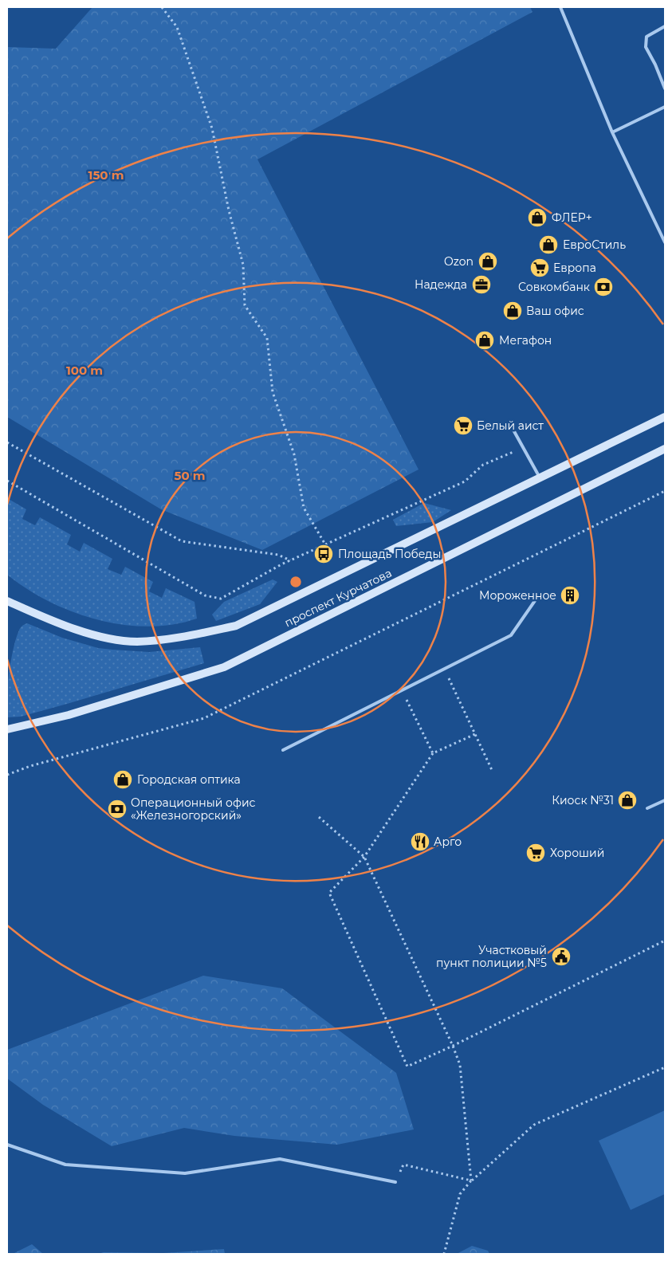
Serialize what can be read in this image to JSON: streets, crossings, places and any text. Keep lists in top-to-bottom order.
{
  "streets": {
    "main road": ["проспект Курчатова"]
  },
  "places": {
    "shop": [
      "ФЛЕР+",
      "ЕвроСтиль",
      "Ozon",
      "Ваш офис",
      "Мегафон",
      "Городская оптика",
      "Киоск №31"
    ],
    "supermarket": ["Европа", "Белый аист", "Хороший"],
    "office": ["Надежда"],
    "bank": ["Совкомбанк", "Операционный офис «Железногорский»"],
    "bus stop": ["Площадь Победы"],
    "building": ["Мороженное"],
    "restaurant": ["Арго"],
    "public building": ["Участковый пункт полиции №5"]
  },
  "rings": ["150 m", "100 m", "50 m"]
}
